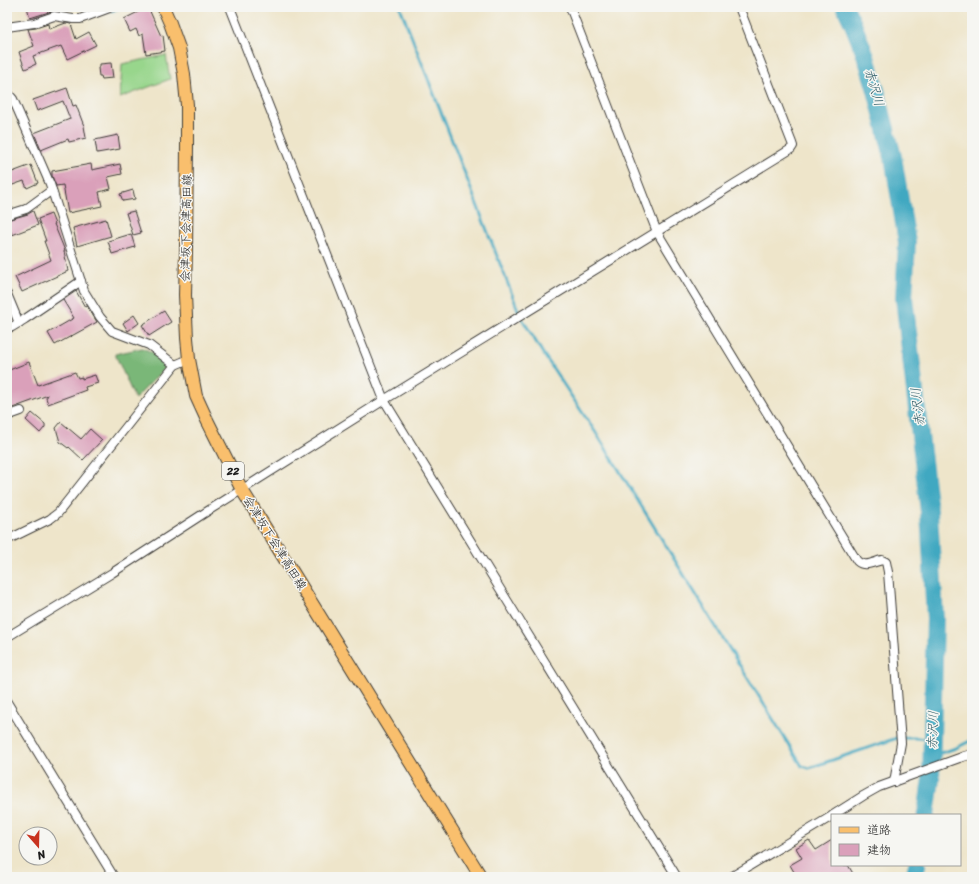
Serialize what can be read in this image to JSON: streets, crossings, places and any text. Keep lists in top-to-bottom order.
{
  "streets": {
    "main road": ["会津坂下会津高田線", "22"]
  },
  "water": ["赤沢川"],
  "legend": ["道路", "建物"],
  "north": "bottom"
}
